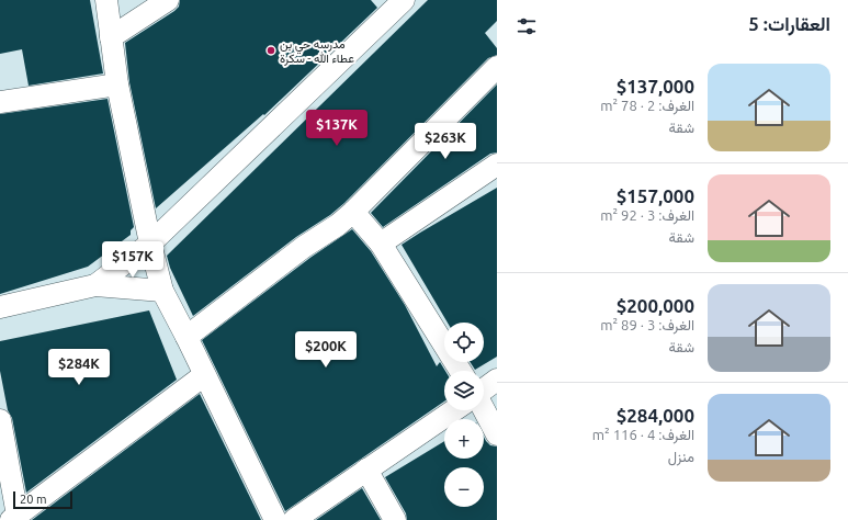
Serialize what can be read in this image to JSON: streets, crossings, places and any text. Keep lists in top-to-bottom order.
{
  "places": ["مدرسه حي بن عطاء الله - سكرة"],
  "scale_bar": "20 m",
  "page": {
    "heading": "العقارات: 5",
    "list": [
      {
        "name": "$137,000",
        "note": "الغرف: 2 · 78 m² · شقة"
      },
      {
        "name": "$157,000",
        "note": "الغرف: 3 · 92 m² · شقة"
      },
      {
        "name": "$200,000",
        "note": "الغرف: 3 · 89 m² · شقة"
      },
      {
        "name": "$284,000",
        "note": "الغرف: 4 · 116 m² · منزل"
      }
    ],
    "price": [
      "$137K",
      "$263K",
      "$157K",
      "$200K",
      "$284K"
    ],
    "map_buttons": ["+", "−"],
    "scale": "20 m"
  }
}
